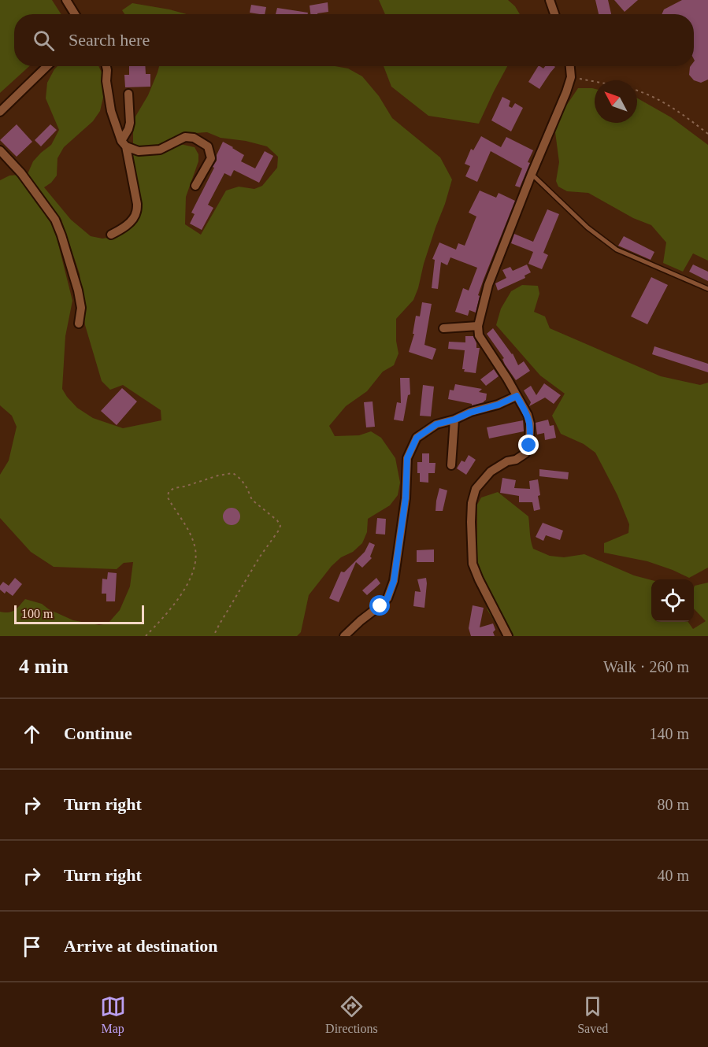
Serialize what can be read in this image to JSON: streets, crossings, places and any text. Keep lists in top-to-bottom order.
{
  "scale_bar": "100 m",
  "north": "top left",
  "page": {
    "search": "Search here",
    "scale": "100 m",
    "heading": ["4 min", "Walk · 260 m"],
    "list": [
      ["Continue", "140 m"],
      ["Turn right", "80 m"],
      ["Turn right", "40 m"],
      "Arrive at destination"
    ],
    "nav": ["Map", "Directions", "Saved"]
  }
}
